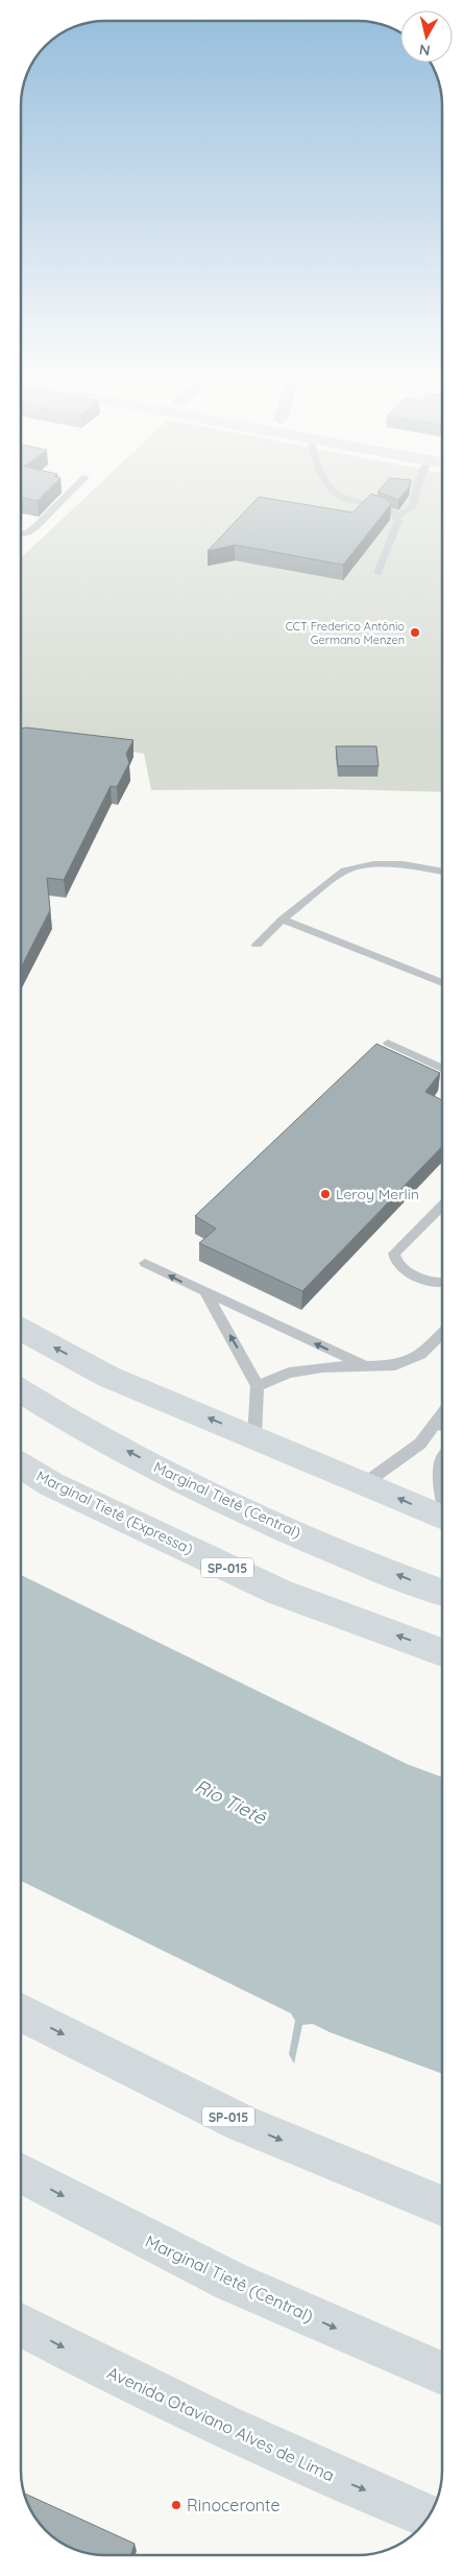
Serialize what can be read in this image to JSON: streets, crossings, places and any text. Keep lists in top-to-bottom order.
{
  "streets": {
    "main road": [
      "Marginal Tietê (Central)",
      "Marginal Tietê (Expressa)",
      "SP-015",
      "Avenida Otaviano Alves de Lima"
    ]
  },
  "one_way": ["Avenida Otaviano Alves de Lima"],
  "water": ["Rio Tietê"],
  "places": ["CCT Frederico Antônio Germano Menzen", "Leroy Merlin", "Rinoceronte"],
  "north": "bottom"
}
